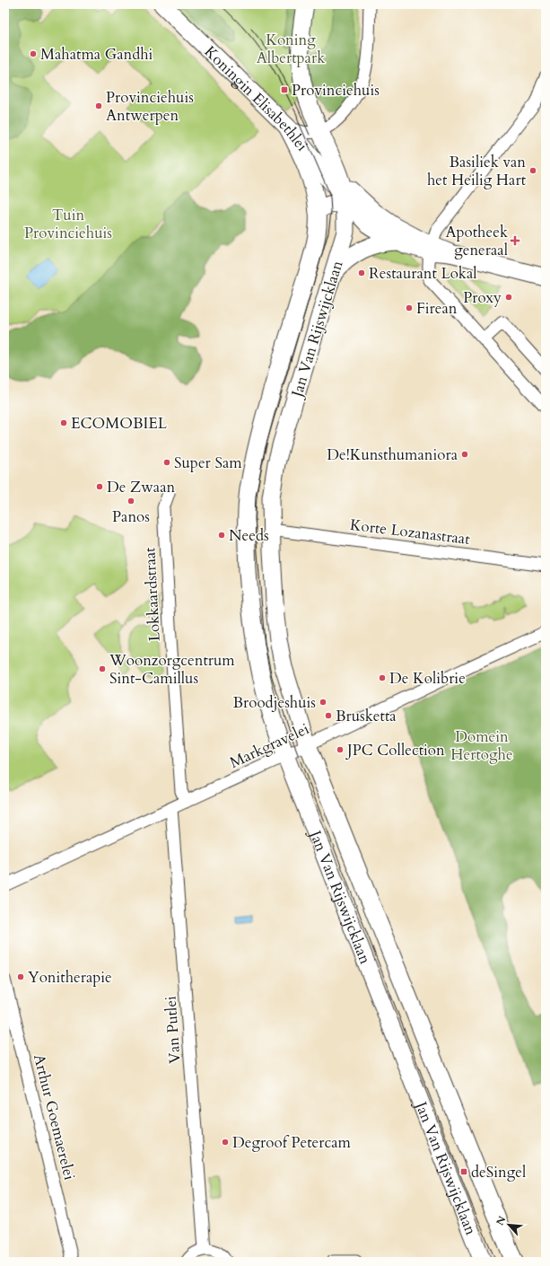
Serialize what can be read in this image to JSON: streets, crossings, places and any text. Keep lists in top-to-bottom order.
{
  "streets": {
    "main road": ["Koningin Elisabethlei", "Jan Van Rijswijcklaan"],
    "street": [
      "Korte Lozanastraat",
      "Lokkaardstraat",
      "Markgravelei",
      "Van Putlei",
      "Arthur Goemaerelei"
    ]
  },
  "crossings": [
    ["Koningin Elisabethlei", "Jan Van Rijswijcklaan"],
    ["Jan Van Rijswijcklaan", "Korte Lozanastraat"],
    ["Jan Van Rijswijcklaan", "Markgravelei"],
    ["Lokkaardstraat", "Markgravelei"],
    ["Markgravelei", "Van Putlei"]
  ],
  "parks": ["Koning Albertpark", "Tuin Provinciehuis", "Domein Hertoghe"],
  "places": {
    "other": [
      "Mahatma Gandhi",
      "Provinciehuis Antwerpen",
      "Basiliek van het Heilig Hart",
      "Restaurant Lokal",
      "Proxy",
      "Firean",
      "ECOMOBIEL",
      "De!Kunsthumaniora",
      "Super Sam",
      "De Zwaan",
      "Panos",
      "Needs",
      "Woonzorgcentrum Sint-Camillus",
      "De Kolibrie",
      "Broodjeshuis",
      "Brusketta",
      "JPC Collection",
      "Yonitherapie",
      "Degroof Petercam"
    ],
    "transit": ["Provinciehuis", "deSingel"],
    "health": ["Apotheek generaal"]
  },
  "north": "top left"
}
